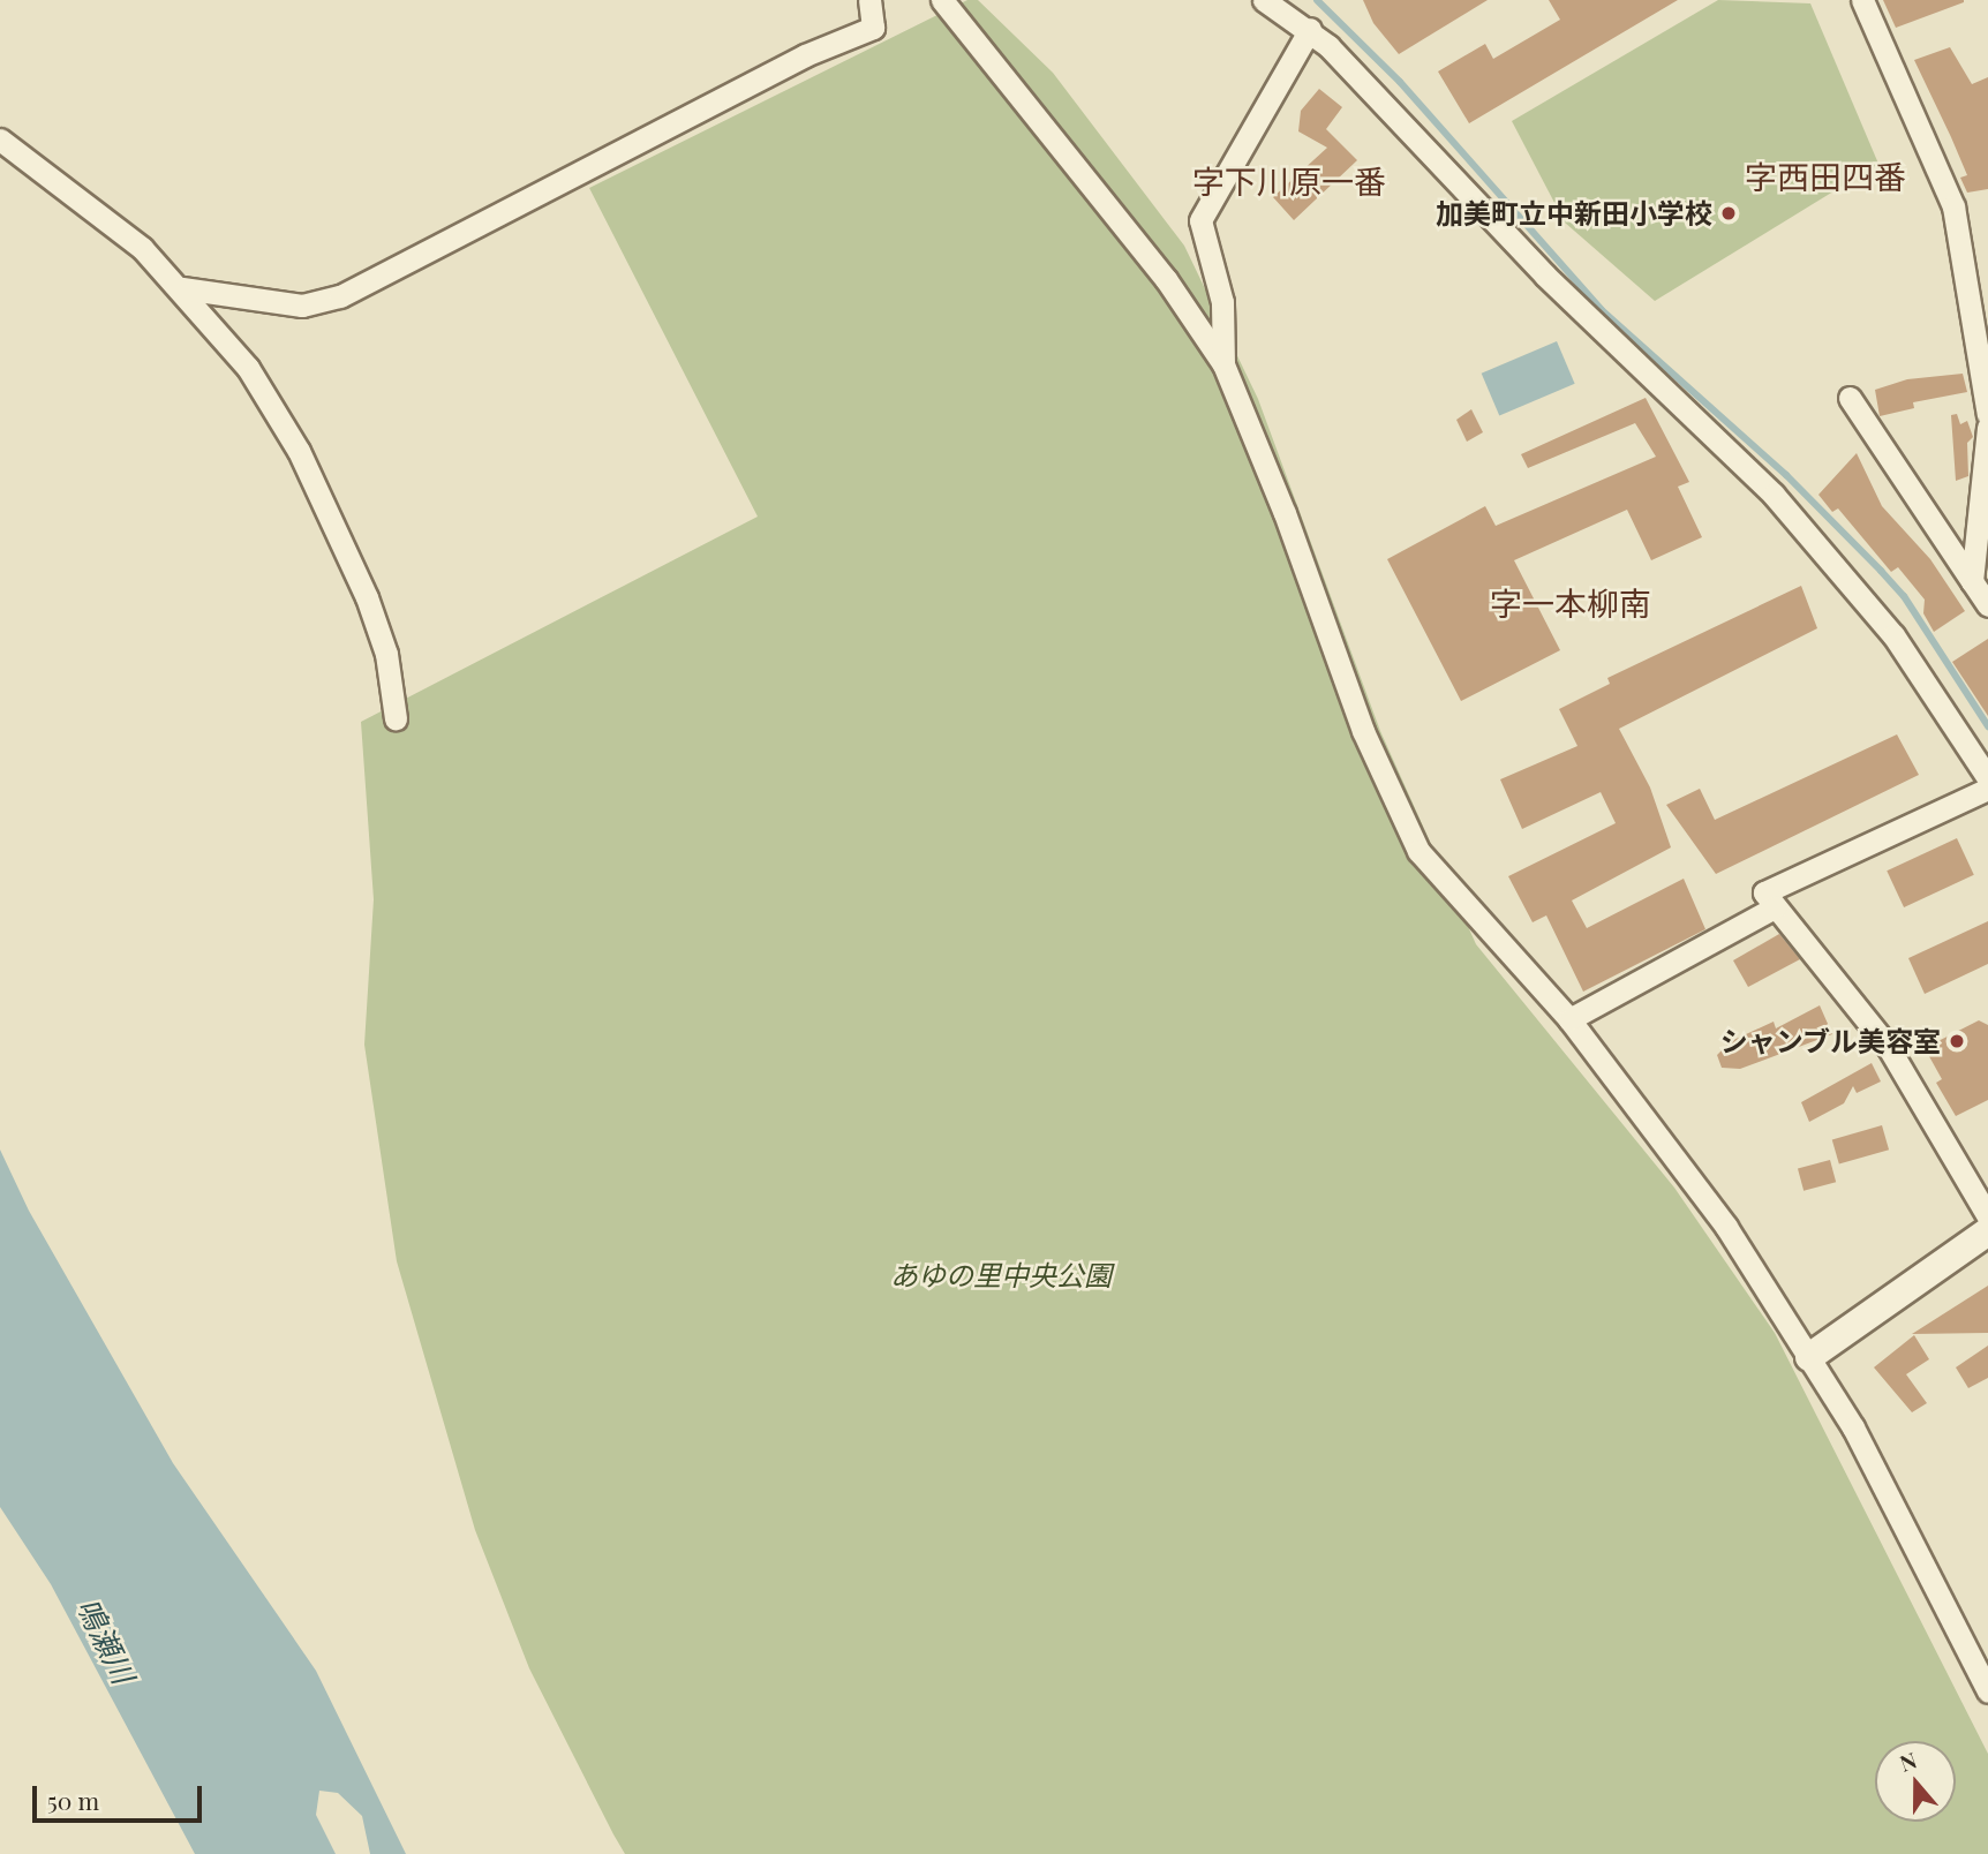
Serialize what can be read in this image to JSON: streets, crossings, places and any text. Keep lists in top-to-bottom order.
{
  "districts": ["字西田四番", "字下川原一番", "字一本柳南"],
  "water": ["鳴瀬川"],
  "parks": ["あゆの里中央公園"],
  "places": ["加美町立中新田小学校", "シャンブル美容室"],
  "scale_bar": "50 m",
  "north": "top"
}
